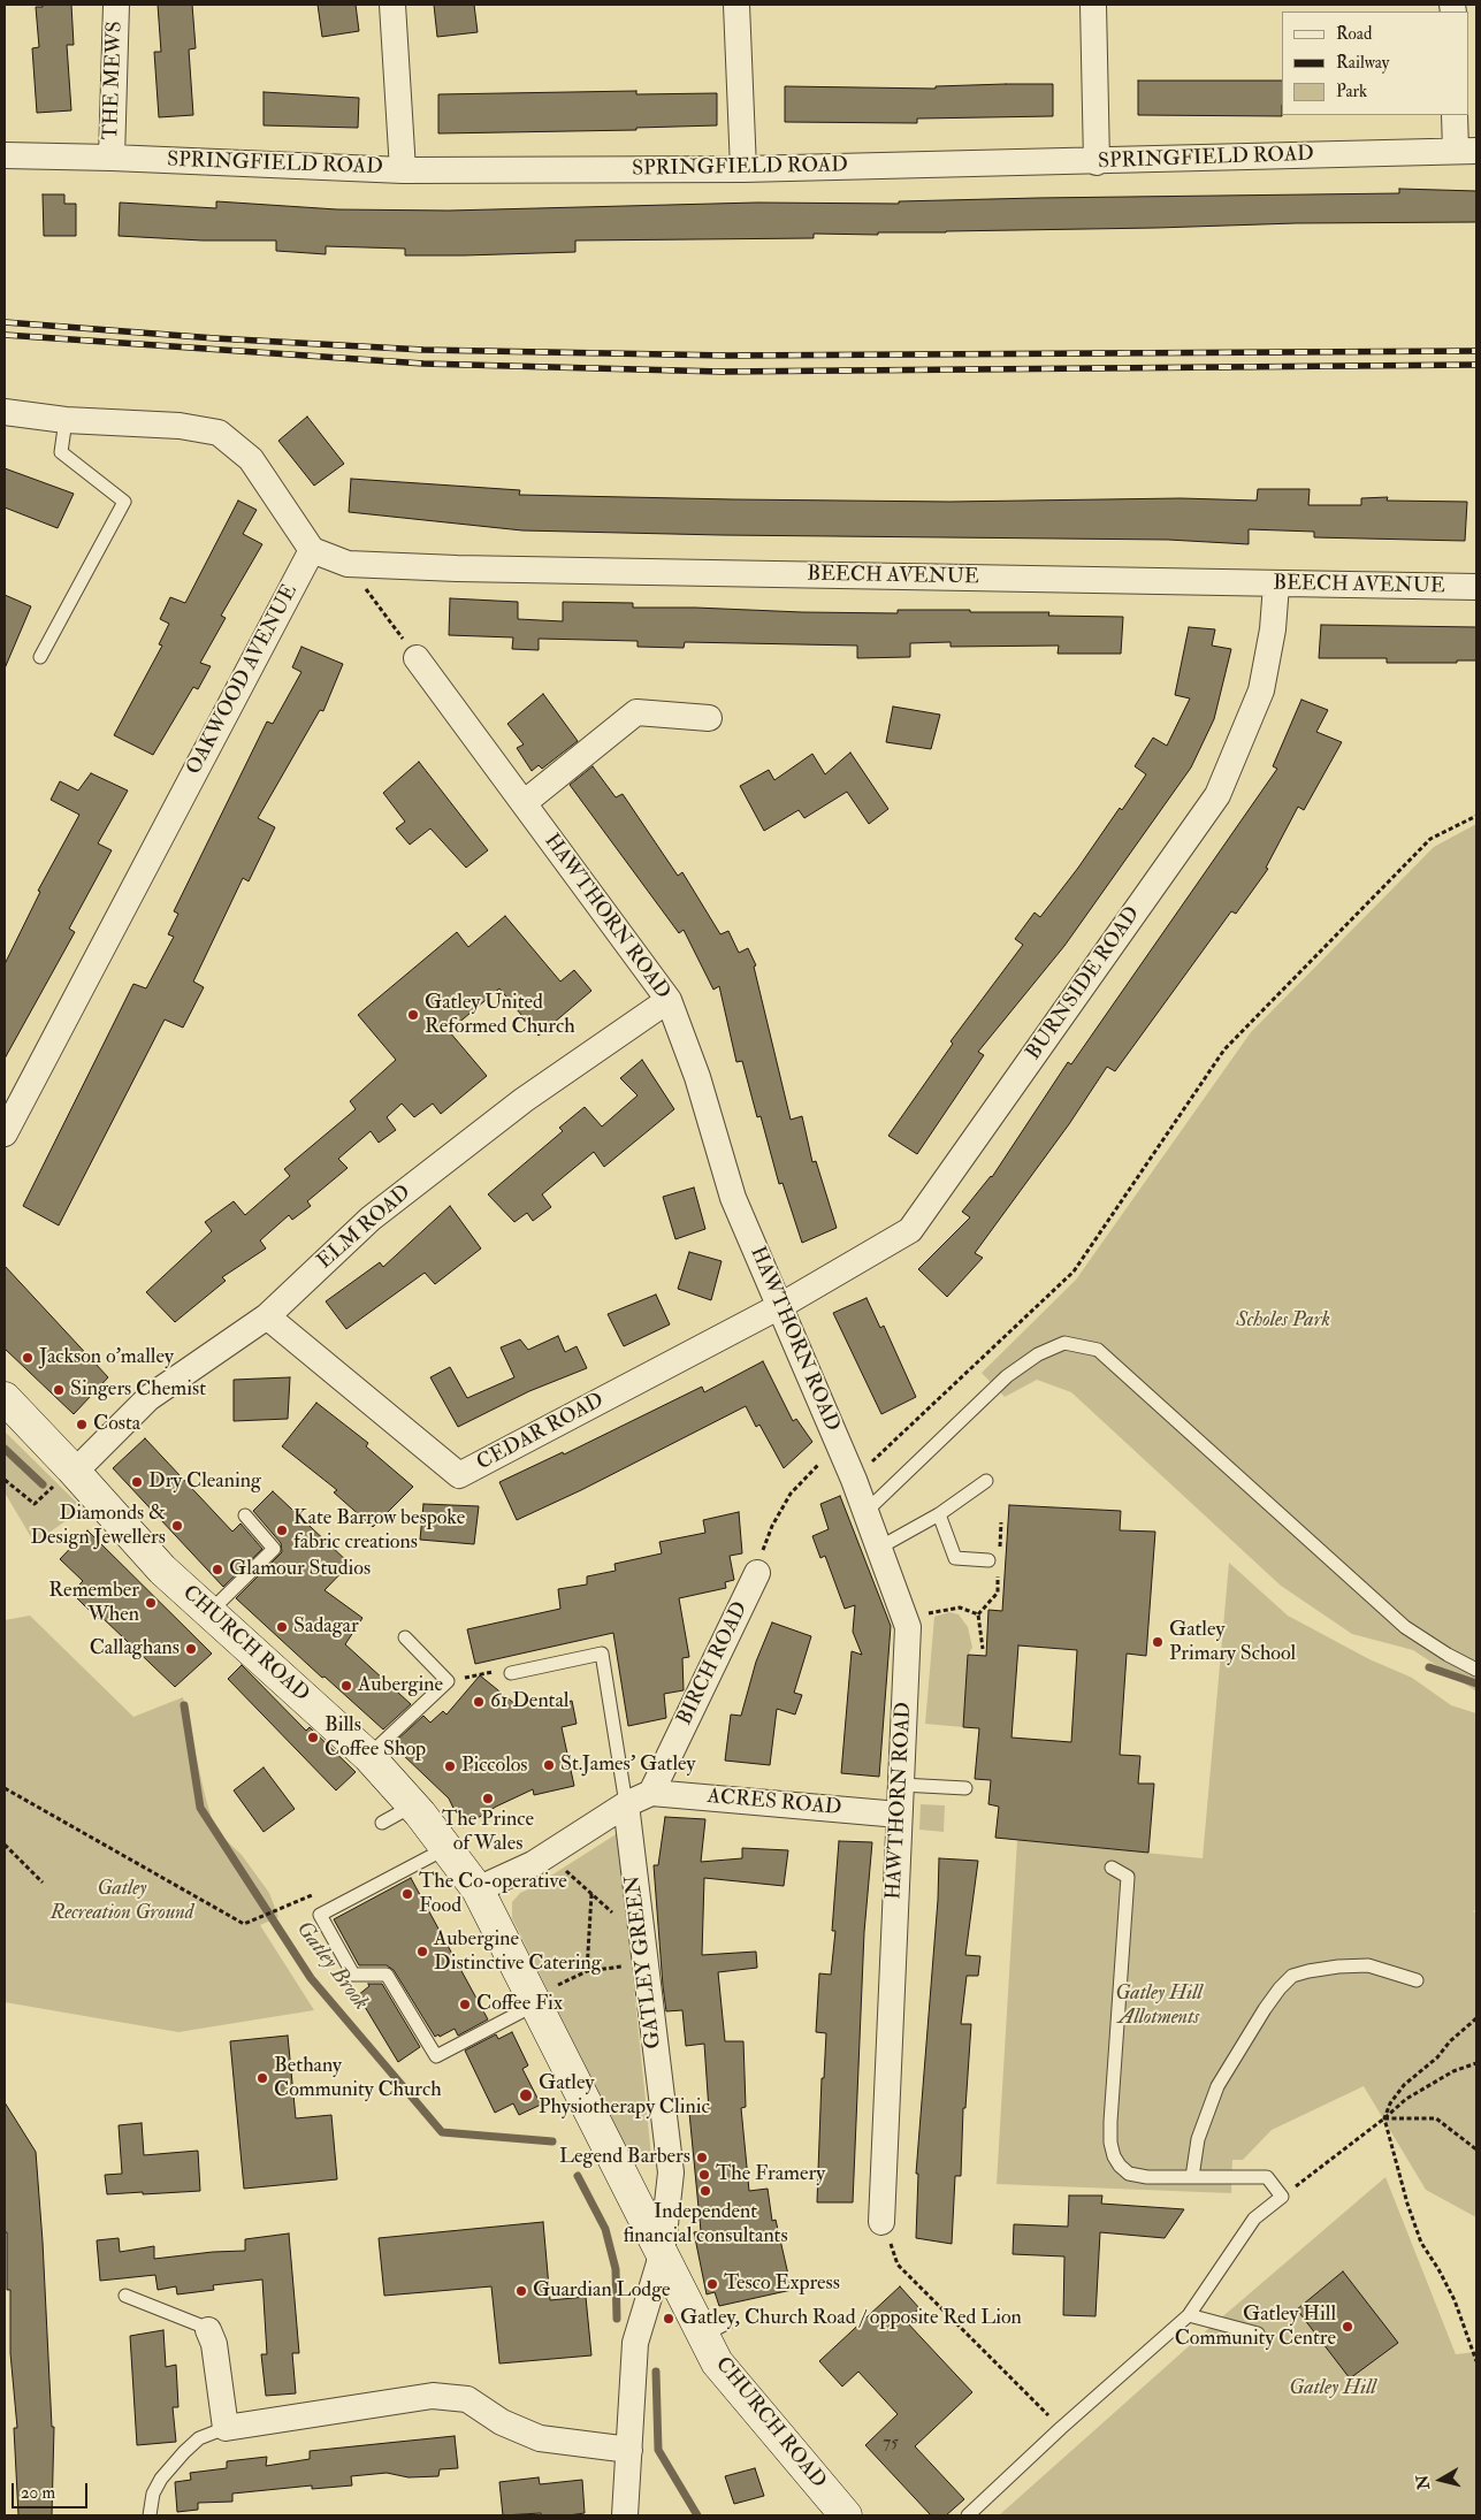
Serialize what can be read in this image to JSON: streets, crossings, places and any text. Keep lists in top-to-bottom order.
{
  "streets": {
    "street": [
      "THE MEWS",
      "SPRINGFIELD ROAD",
      "BEECH AVENUE",
      "OAKWOOD AVENUE",
      "HAWTHORN ROAD",
      "BURNSIDE ROAD",
      "ELM ROAD",
      "CEDAR ROAD",
      "CHURCH ROAD",
      "BIRCH ROAD",
      "ACRES ROAD",
      "GATLEY GREEN"
    ]
  },
  "crossings": [
    ["THE MEWS", "SPRINGFIELD ROAD"],
    ["BEECH AVENUE", "OAKWOOD AVENUE"],
    ["BEECH AVENUE", "BURNSIDE ROAD"],
    ["HAWTHORN ROAD", "BURNSIDE ROAD"],
    ["HAWTHORN ROAD", "ELM ROAD"],
    ["HAWTHORN ROAD", "CEDAR ROAD"],
    ["HAWTHORN ROAD", "ACRES ROAD"],
    ["BURNSIDE ROAD", "CEDAR ROAD"],
    ["ELM ROAD", "CEDAR ROAD"],
    ["ELM ROAD", "CHURCH ROAD"],
    ["CHURCH ROAD", "GATLEY GREEN"],
    ["BIRCH ROAD", "ACRES ROAD"]
  ],
  "water": ["Gatley Brook"],
  "parks": [
    "Scholes Park",
    "Gatley Recreation Ground",
    "Gatley Hill Allotments",
    "Gatley Hill"
  ],
  "places": [
    "Gatley United Reformed Church",
    "Jackson o'malley",
    "Singers Chemist",
    "Costa",
    "Dry Cleaning",
    "Diamonds & Design Jewellers",
    "Kate Barrow bespoke fabric creations",
    "Glamour Studios",
    "Remember When",
    "Sadagar",
    "Gatley Primary School",
    "Callaghans",
    "Aubergine",
    "61 Dental",
    "Bills Coffee Shop",
    "St.James' Gatley",
    "Piccolos",
    "The Prince of Wales",
    "The Co-operative Food",
    "Aubergine Distinctive Catering",
    "Coffee Fix",
    "Bethany Community Church",
    "Gatley Physiotherapy Clinic",
    "Legend Barbers",
    "The Framery",
    "Independent financial consultants",
    "Tesco Express",
    "Guardian Lodge",
    "Gatley, Church Road / opposite Red Lion",
    "Gatley Hill Community Centre"
  ],
  "house_numbers": ["75"],
  "legend": ["Road", "Railway", "Park"],
  "scale_bar": "20 m",
  "north": "left"
}
